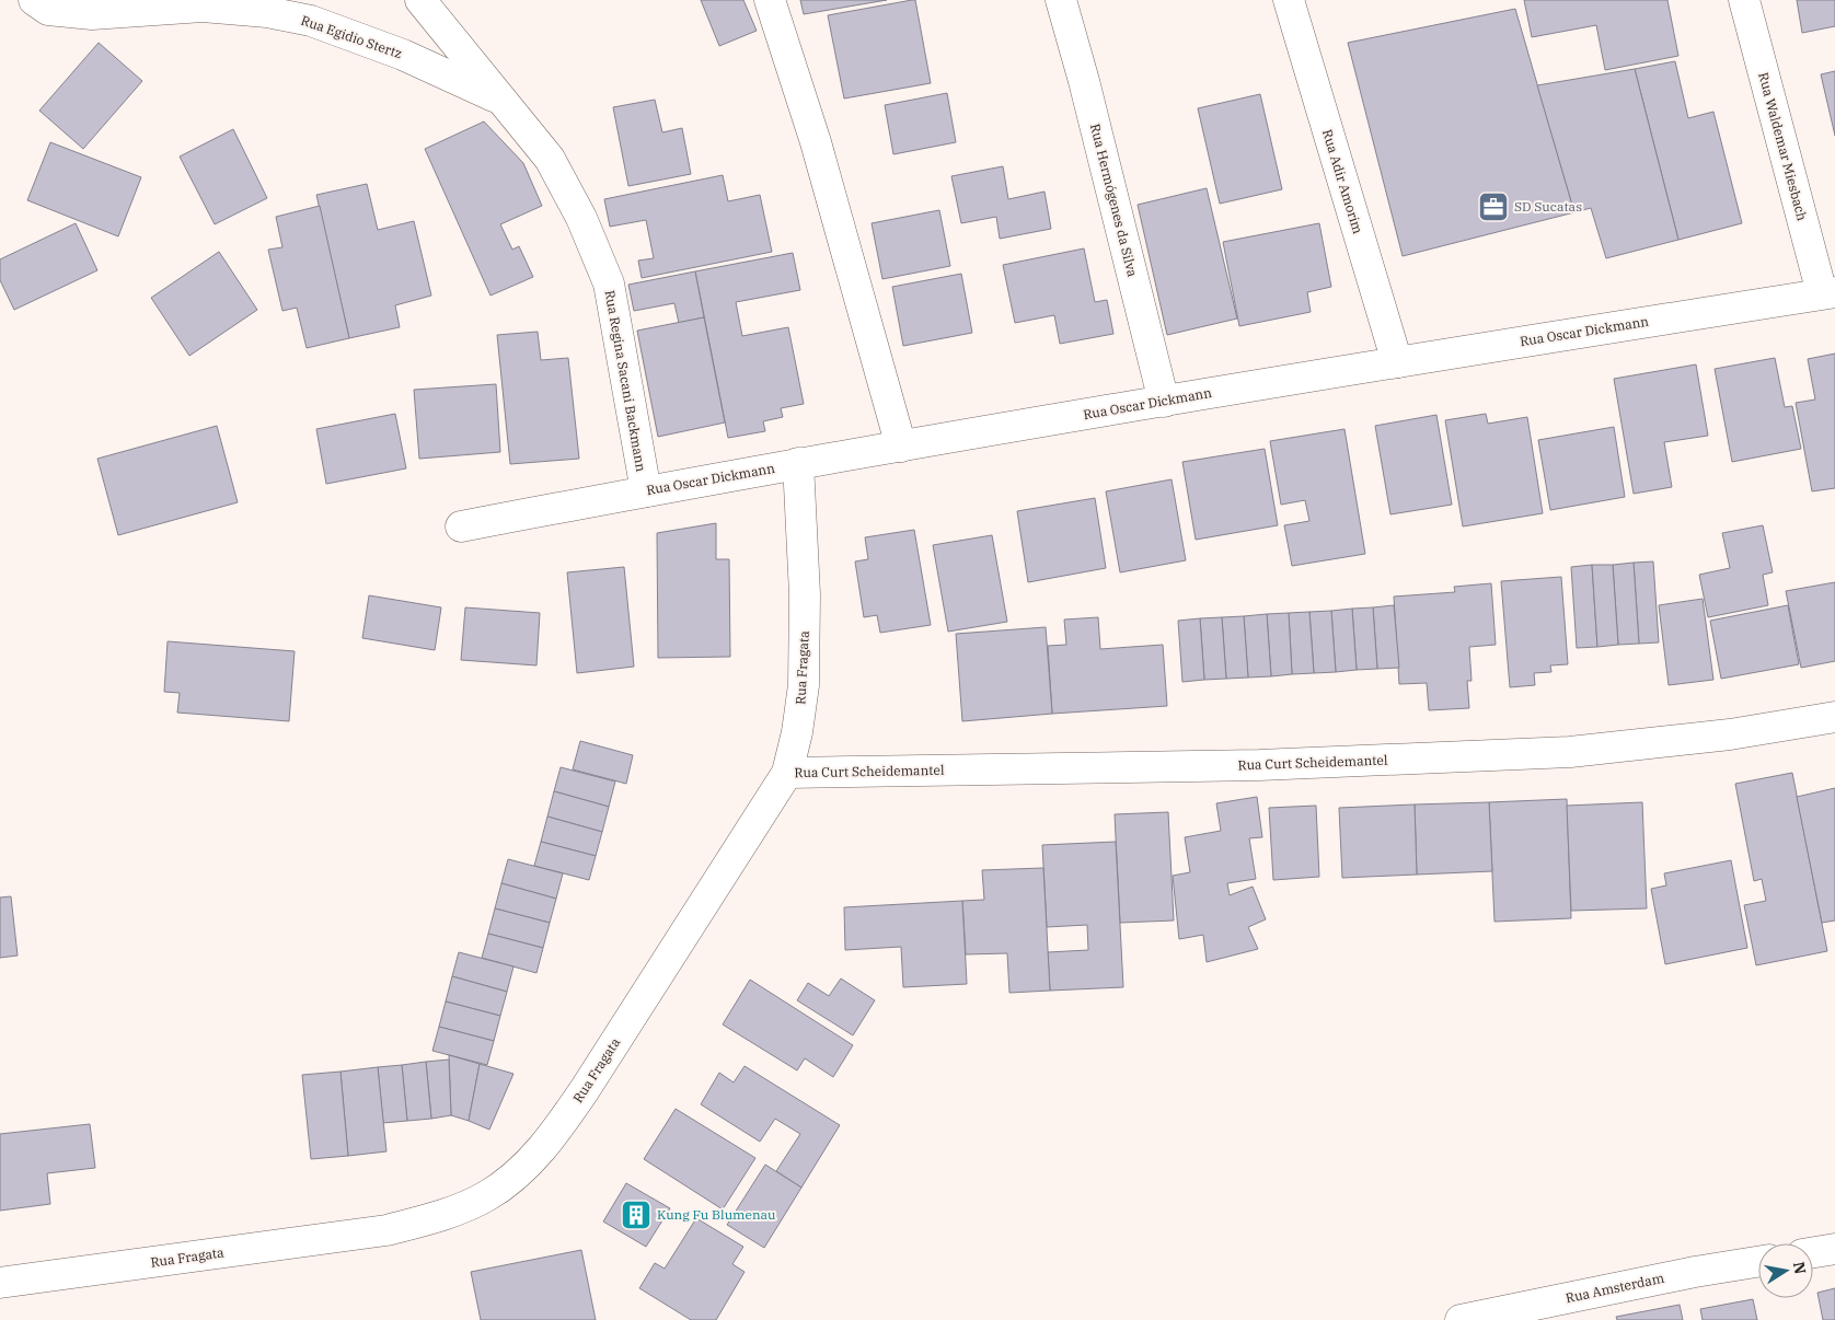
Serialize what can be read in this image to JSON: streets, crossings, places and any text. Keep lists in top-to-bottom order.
{
  "streets": {
    "street": [
      "Rua Egidio Stertz",
      "Rua Waldemar Miesbach",
      "Rua Adir Amorim",
      "Rua Hermógenes da Silva",
      "Rua Oscar Dickmann",
      "Rua Regina Sacani Backmann",
      "Rua Fragata",
      "Rua Curt Scheidemantel",
      "Rua Amsterdam"
    ]
  },
  "crossings": [
    ["Rua Egidio Stertz", "Rua Regina Sacani Backmann"],
    ["Rua Waldemar Miesbach", "Rua Oscar Dickmann"],
    ["Rua Adir Amorim", "Rua Oscar Dickmann"],
    ["Rua Hermógenes da Silva", "Rua Oscar Dickmann"],
    ["Rua Oscar Dickmann", "Rua Regina Sacani Backmann"],
    ["Rua Oscar Dickmann", "Rua Fragata"],
    ["Rua Fragata", "Rua Curt Scheidemantel"]
  ],
  "places": {
    "office": ["SD Sucatas"],
    "building": ["Kung Fu Blumenau"]
  },
  "north": "right"
}
